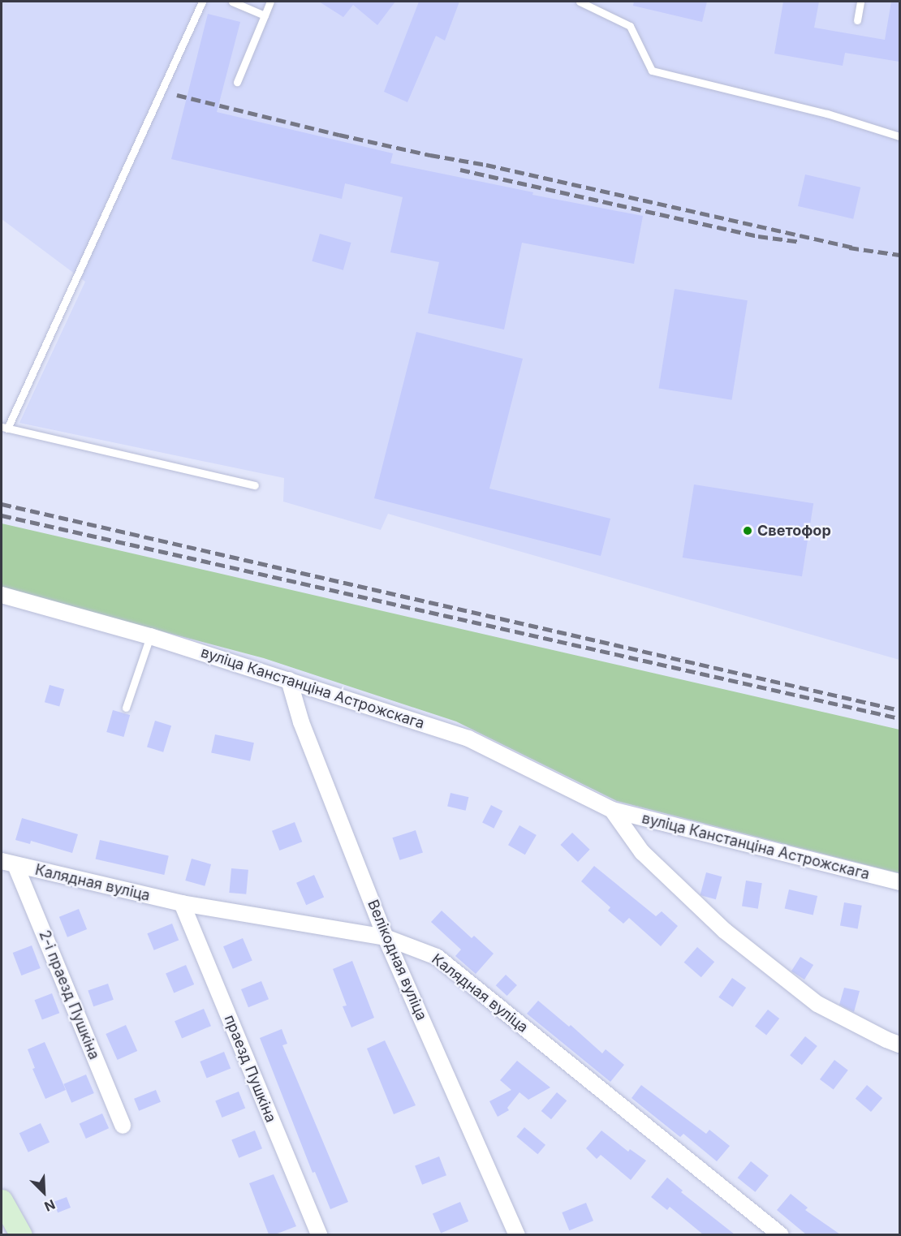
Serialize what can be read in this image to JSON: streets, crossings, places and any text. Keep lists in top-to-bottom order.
{
  "streets": {
    "street": [
      "вуліца Канстанціна Астрожскага",
      "Калядная вуліца",
      "Велікодная вуліца",
      "2-і праезд Пушкіна",
      "праезд Пушкіна"
    ]
  },
  "crossings": [
    ["вуліца Канстанціна Астрожскага", "Велікодная вуліца"],
    ["Калядная вуліца", "Велікодная вуліца"],
    ["Калядная вуліца", "2-і праезд Пушкіна"],
    ["Калядная вуліца", "праезд Пушкіна"]
  ],
  "places": ["Светофор"],
  "north": "bottom right"
}
